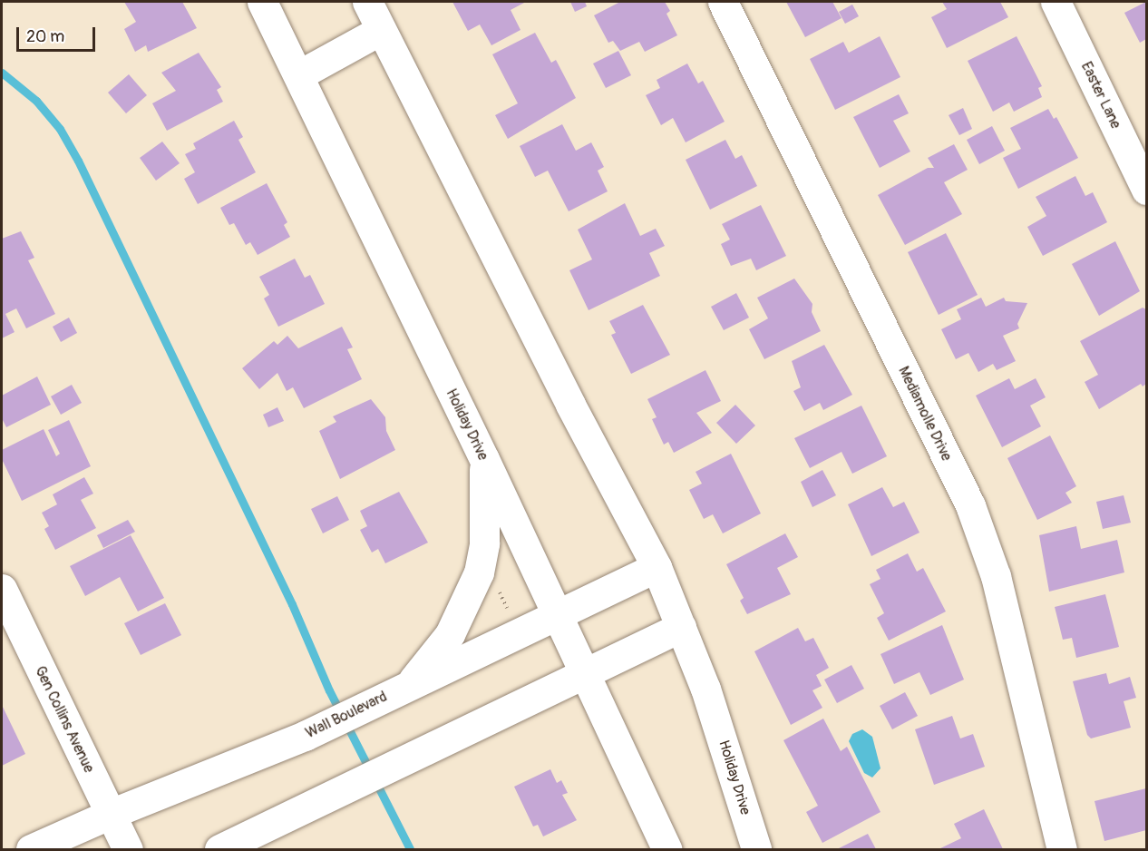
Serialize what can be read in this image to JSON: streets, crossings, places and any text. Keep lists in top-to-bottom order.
{
  "streets": {
    "street": [
      "Easter Lane",
      "Mediamolle Drive",
      "Holiday Drive",
      "Wall Boulevard",
      "Gen Collins Avenue"
    ]
  },
  "crossings": [
    ["Holiday Drive", "Wall Boulevard"],
    ["Wall Boulevard", "Gen Collins Avenue"]
  ],
  "scale_bar": "20 m"
}
